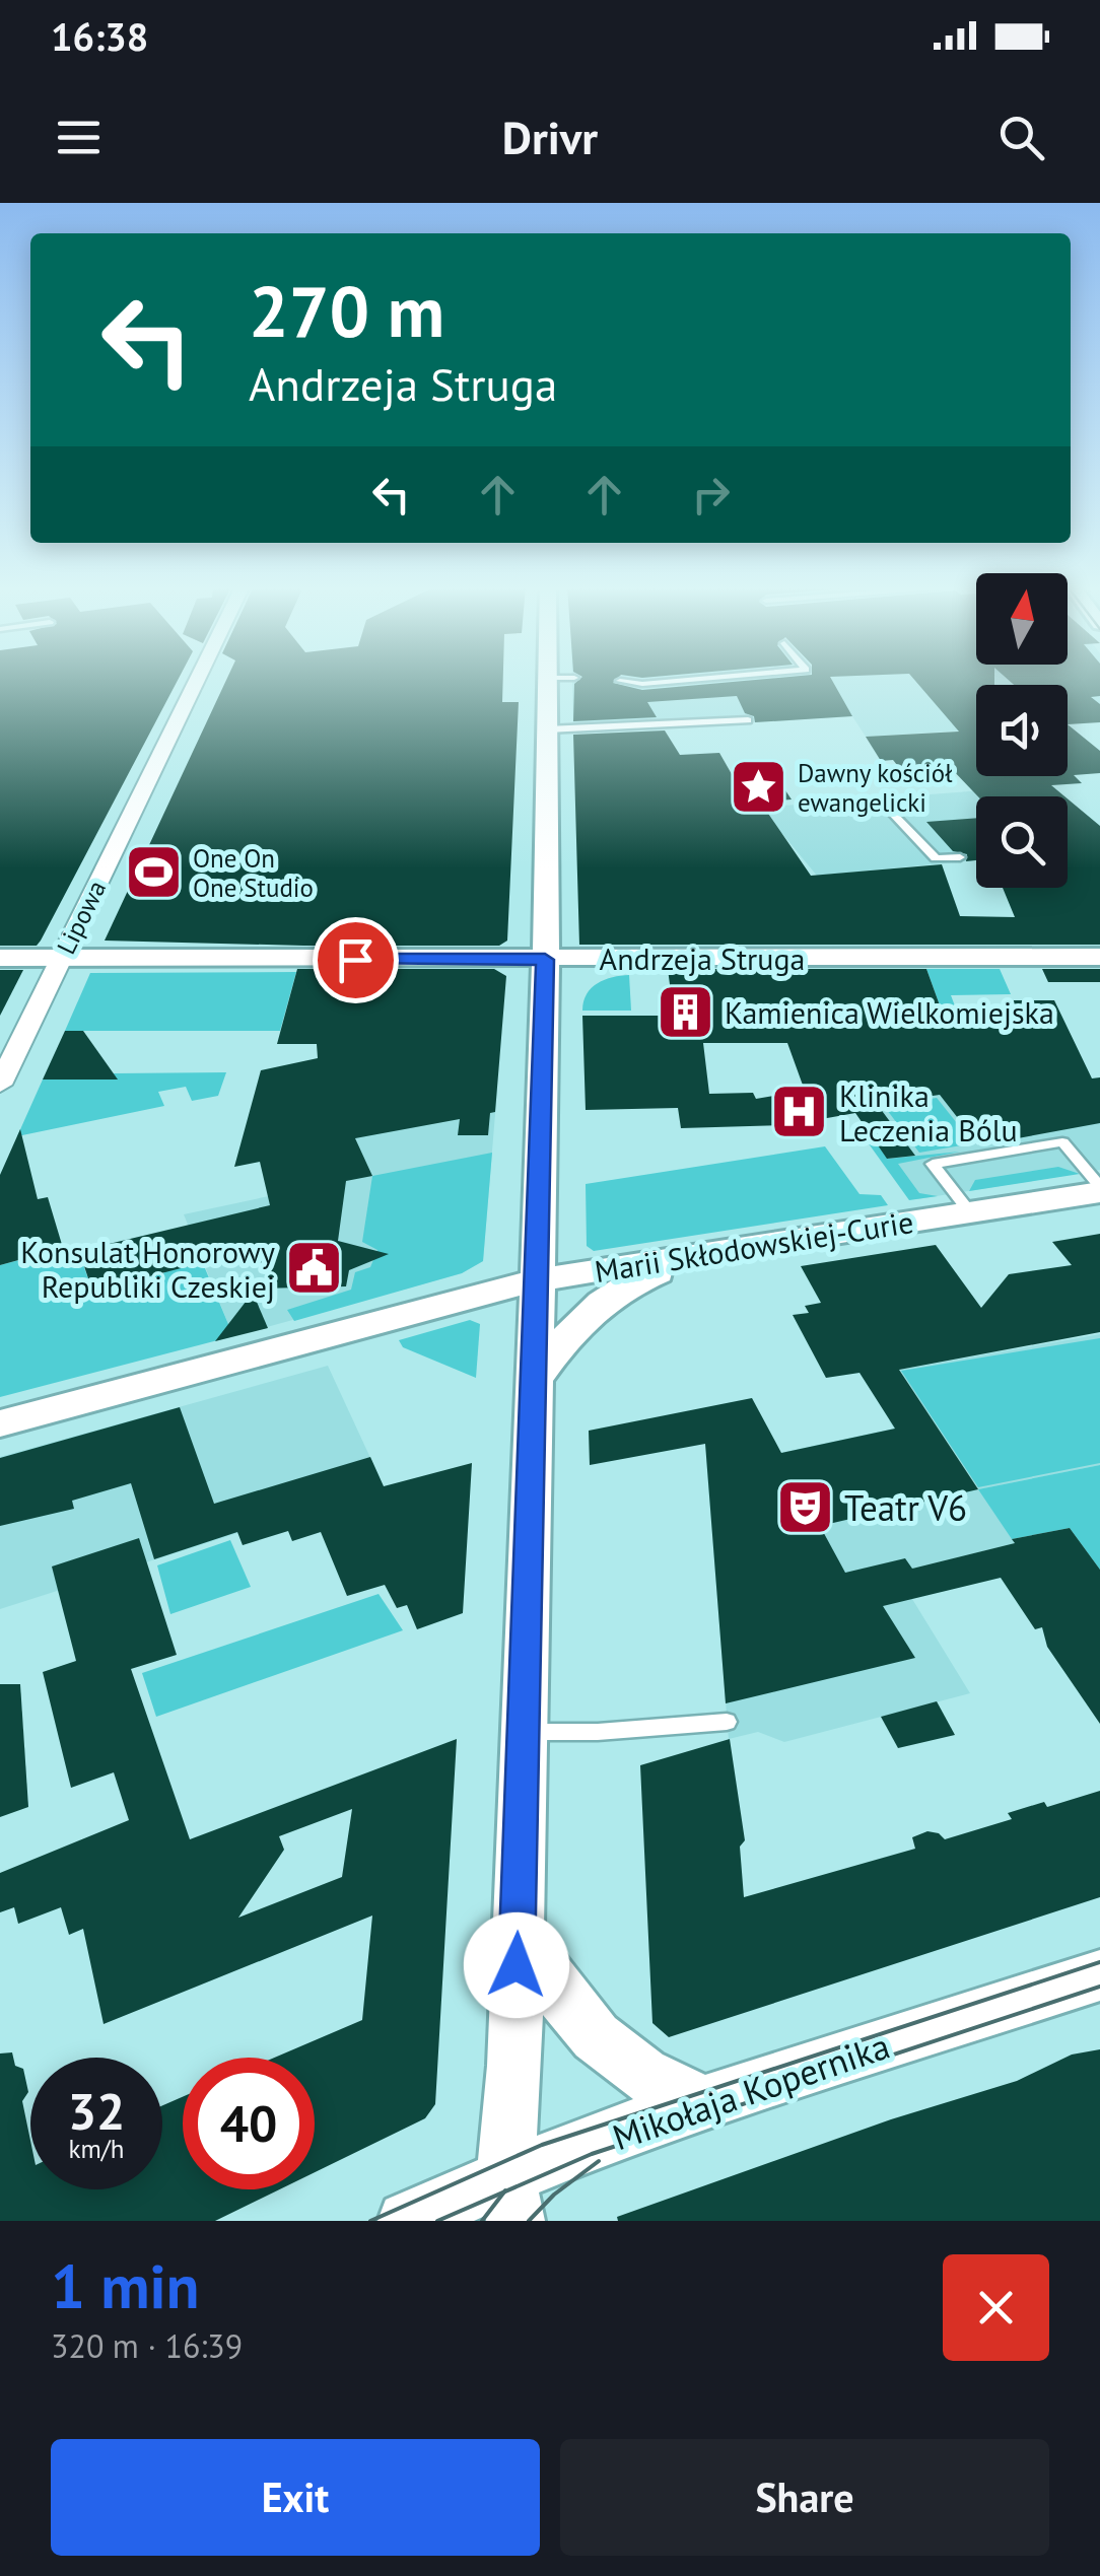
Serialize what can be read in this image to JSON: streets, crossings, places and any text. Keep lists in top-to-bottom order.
{
  "streets": {
    "street": [
      "Lipowa",
      "Andrzeja Struga",
      "Marii Skłodowskiej-Curie",
      "Mikołaja Kopernika"
    ]
  },
  "crossings": [
    ["Lipowa", "Andrzeja Struga"]
  ],
  "places": {
    "place": ["Dawny kościół ewangelicki"],
    "sports": ["One On One Studio"],
    "building": ["Kamienica Wielkomiejska"],
    "hospital": ["Klinika Leczenia Bólu"],
    "public building": ["Konsulat Honorowy Republiki Czeskiej"],
    "theatre": ["Teatr V6"]
  },
  "north": "top",
  "page": {
    "status": "16:38",
    "header": "Drivr",
    "turn": ["270 m", "Andrzeja Struga"],
    "speed": "32 km/h",
    "limit": "40",
    "heading": ["1 min", "320 m · 16:39"],
    "buttons": ["Exit", "Share"]
  }
}
